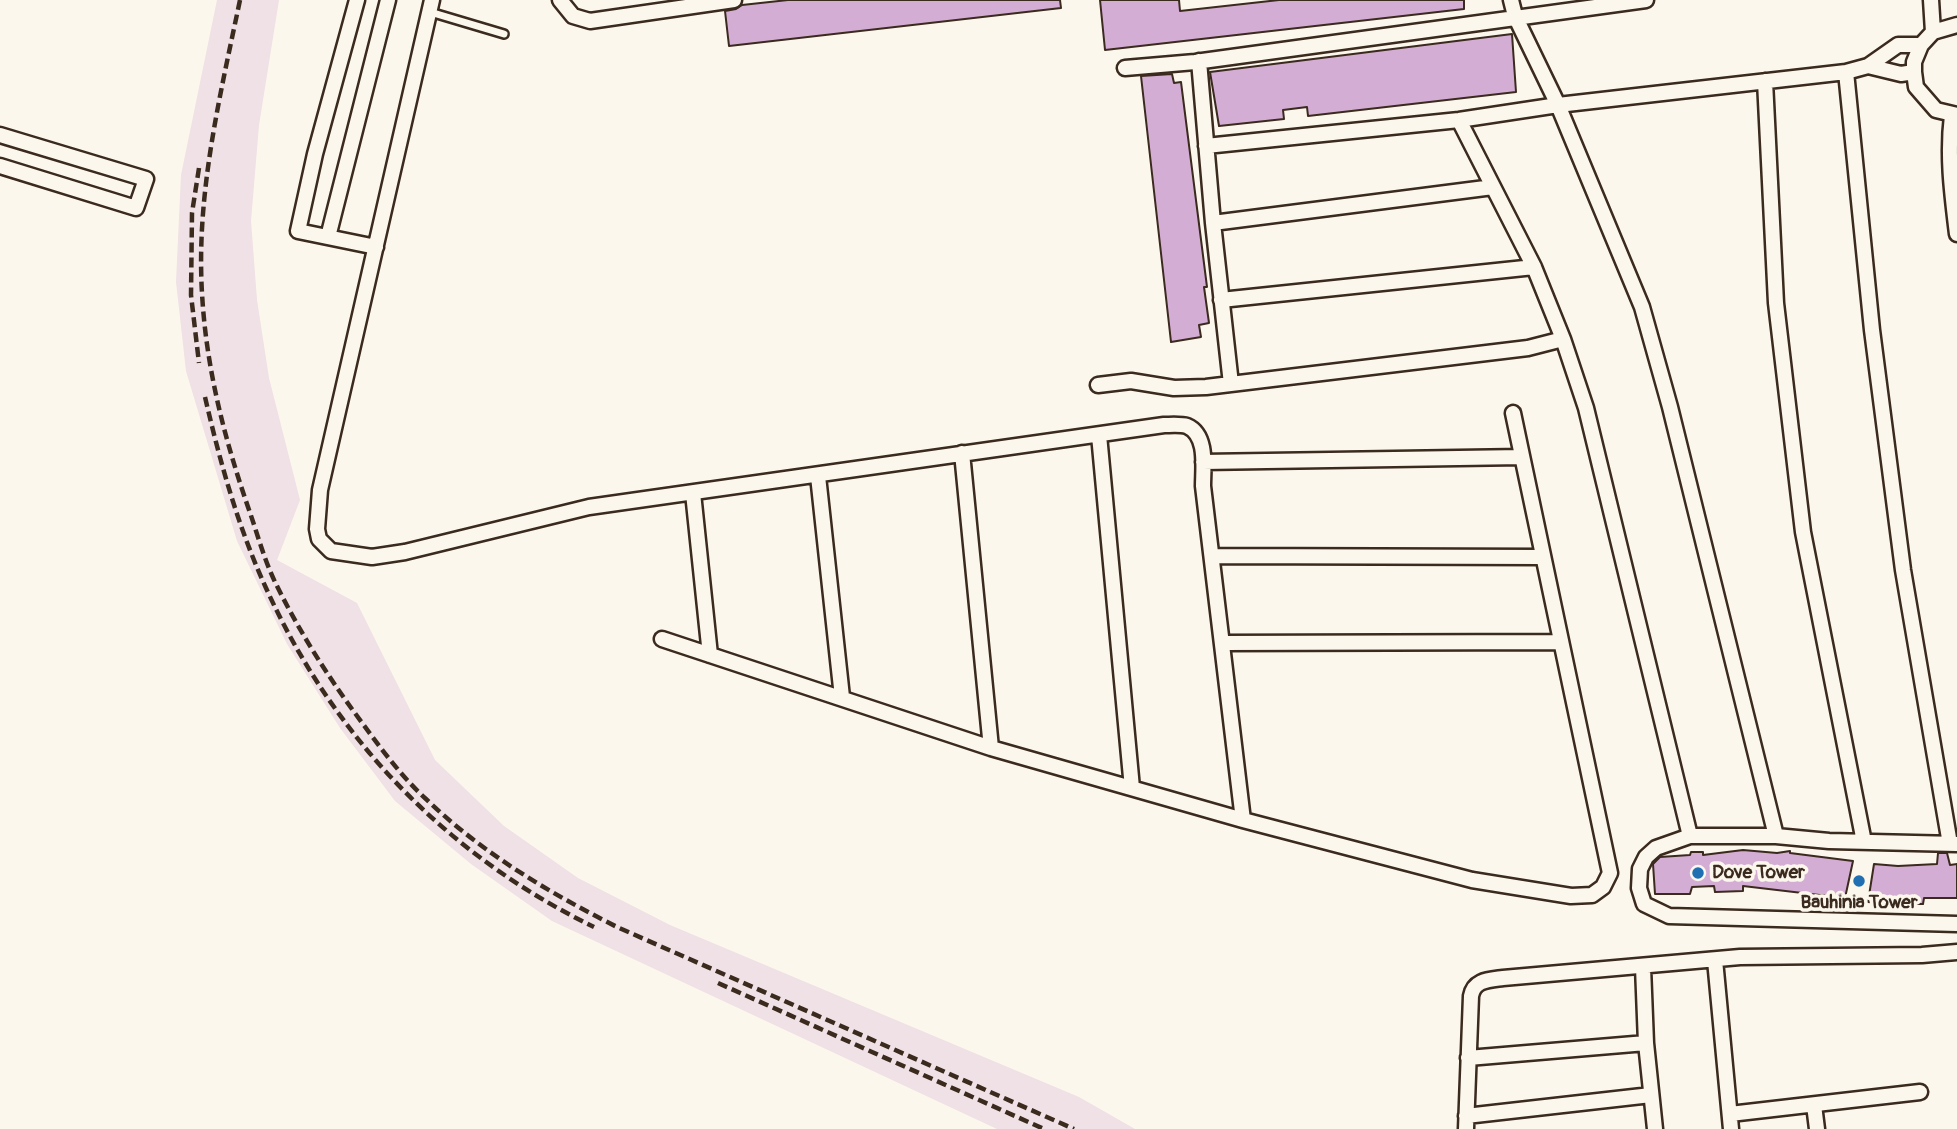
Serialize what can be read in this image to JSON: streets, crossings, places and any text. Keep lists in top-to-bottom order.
{
  "places": ["Dove Tower", "Bauhinia Tower"]
}
